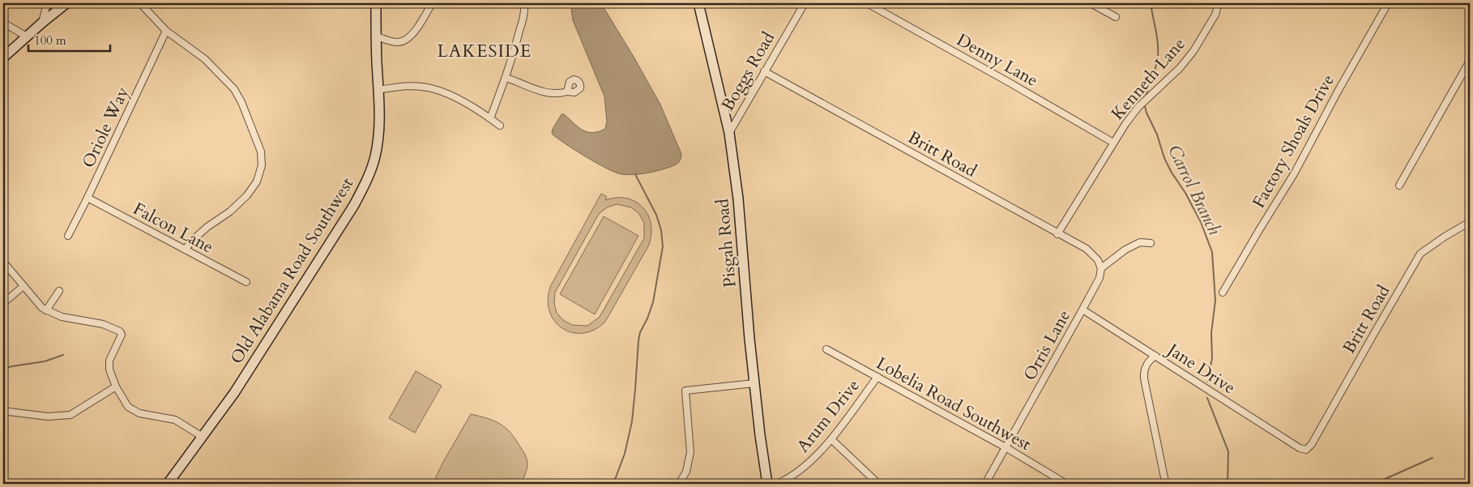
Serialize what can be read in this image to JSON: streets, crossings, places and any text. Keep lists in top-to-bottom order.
{
  "streets": {
    "street": [
      "Denny Lane",
      "Boggs Road",
      "Kenneth Lane",
      "Oriole Way",
      "Factory Shoals Drive",
      "Britt Road",
      "Falcon Lane",
      "Pisgah Road",
      "Old Alabama Road Southwest",
      "Orris Lane",
      "Jane Drive",
      "Lobelia Road Southwest",
      "Arum Drive"
    ]
  },
  "crossings": [
    ["Denny Lane", "Kenneth Lane"],
    ["Boggs Road", "Britt Road"],
    ["Boggs Road", "Pisgah Road"],
    ["Kenneth Lane", "Britt Road"],
    ["Oriole Way", "Falcon Lane"],
    ["Britt Road", "Orris Lane"],
    ["Britt Road", "Jane Drive"],
    ["Orris Lane", "Jane Drive"],
    ["Orris Lane", "Lobelia Road Southwest"],
    ["Lobelia Road Southwest", "Arum Drive"]
  ],
  "districts": ["LAKESIDE"],
  "water": ["Carrol Branch"],
  "scale_bar": "100 m"
}
